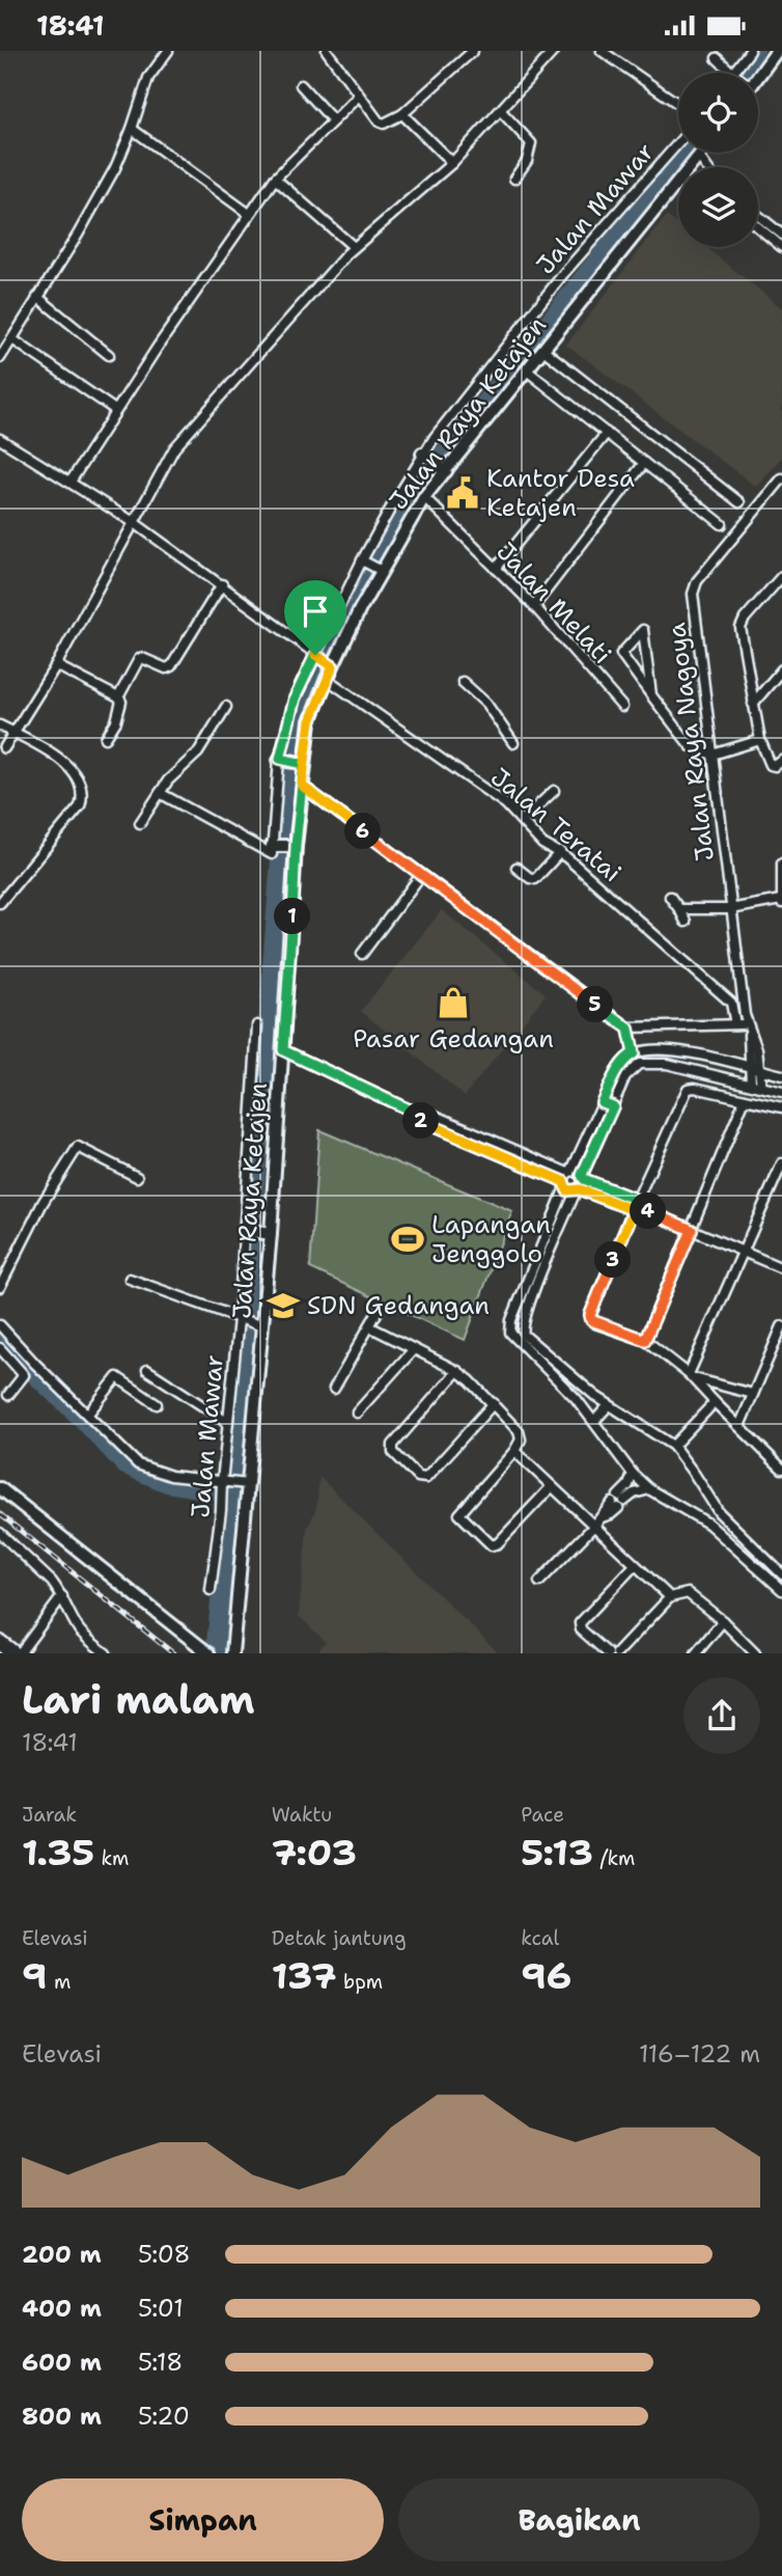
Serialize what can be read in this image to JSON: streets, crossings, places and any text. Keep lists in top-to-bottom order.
{
  "streets": {
    "street": [
      "Jalan Mawar",
      "Jalan Raya Ketajen",
      "Jalan Melati",
      "Jalan Raya Nagoya",
      "Jalan Teratai"
    ]
  },
  "crossings": [
    ["Jalan Mawar", "Jalan Raya Ketajen"],
    ["Jalan Raya Ketajen", "Jalan Melati"],
    ["Jalan Raya Ketajen", "Jalan Teratai"]
  ],
  "places": {
    "public building": ["Kantor Desa Ketajen"],
    "shop": ["Pasar Gedangan"],
    "sports": ["Lapangan Jenggolo"],
    "school or university": ["SDN Gedangan"]
  },
  "page": {
    "status": "18:41",
    "pins": [
      "6",
      "1",
      "5",
      "2",
      "4",
      "3"
    ],
    "heading": ["Lari malam", "18:41"],
    "stats": [
      ["Jarak", "1.35 km"],
      ["Waktu", "7:03"],
      ["Pace", "5:13 /km"],
      ["Elevasi", "9 m"],
      ["Detak jantung", "137 bpm"],
      ["kcal", "96"]
    ],
    "chart": ["Elevasi", "116–122 m"],
    "list": [
      {
        "name": "200 m",
        "note": "5:08"
      },
      {
        "name": "400 m",
        "note": "5:01"
      },
      {
        "name": "600 m",
        "note": "5:18"
      },
      {
        "name": "800 m",
        "note": "5:20"
      }
    ],
    "buttons": ["Simpan", "Bagikan"]
  }
}
